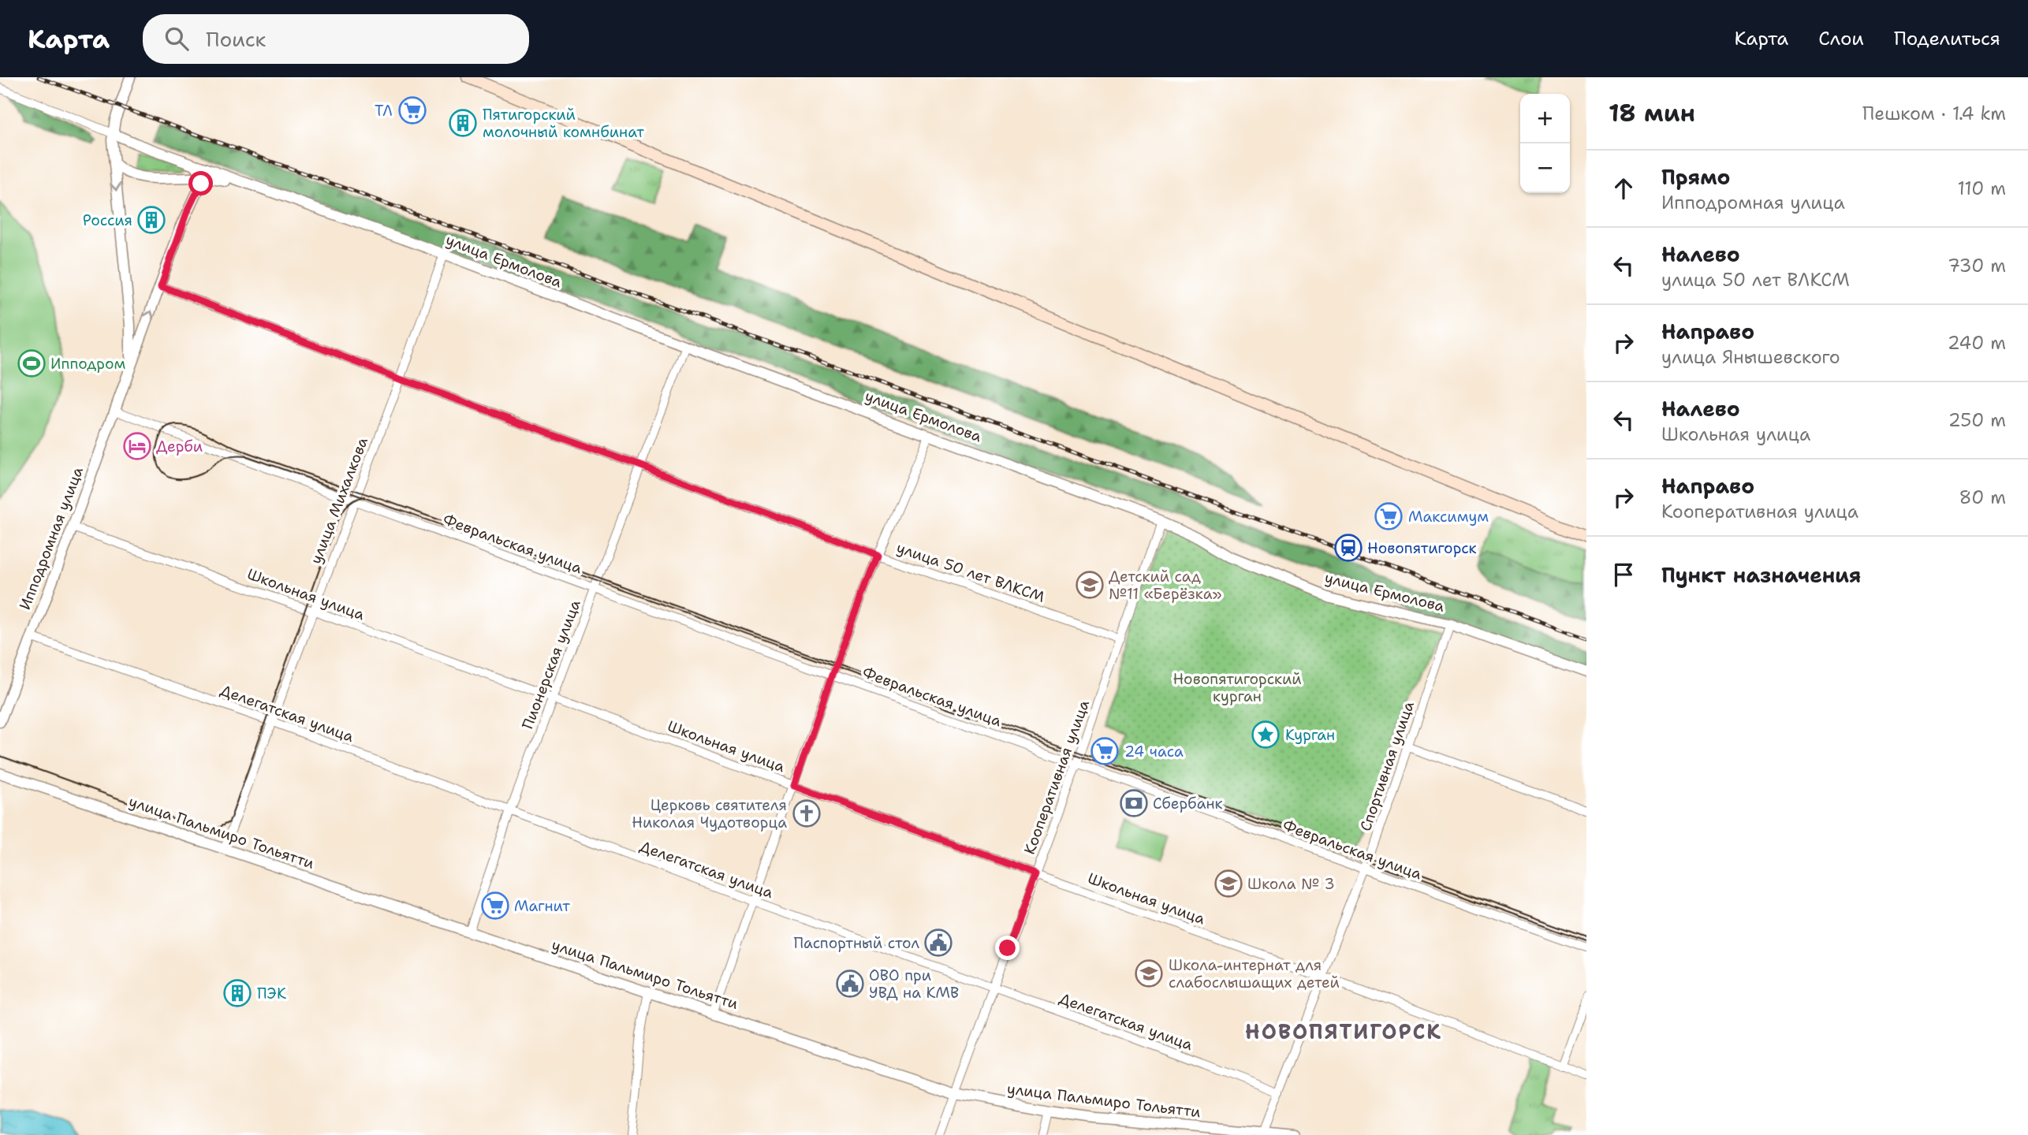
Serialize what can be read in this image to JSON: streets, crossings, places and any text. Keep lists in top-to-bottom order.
{
  "streets": {
    "street": [
      "улица Ермолова",
      "улица Михалкова",
      "Ипподромная улица",
      "Февральская улица",
      "улица 50 лет ВЛКСМ",
      "Школьная улица",
      "Пионерская улица",
      "Делегатская улица",
      "Спортивная улица",
      "Кооперативная улица",
      "улица Пальмиро Тольятти"
    ]
  },
  "crossings": [
    ["улица Ермолова", "улица Михалкова"],
    ["улица Ермолова", "Ипподромная улица"],
    ["улица Ермолова", "Пионерская улица"],
    ["улица Ермолова", "Спортивная улица"],
    ["улица Ермолова", "Кооперативная улица"],
    ["улица Михалкова", "Февральская улица"],
    ["улица Михалкова", "улица 50 лет ВЛКСМ"],
    ["улица Михалкова", "Школьная улица"],
    ["улица Михалкова", "Делегатская улица"],
    ["улица Михалкова", "улица Пальмиро Тольятти"],
    ["Ипподромная улица", "Февральская улица"],
    ["Ипподромная улица", "улица 50 лет ВЛКСМ"],
    ["Ипподромная улица", "Школьная улица"],
    ["Ипподромная улица", "Делегатская улица"],
    ["Февральская улица", "Пионерская улица"],
    ["Февральская улица", "Спортивная улица"],
    ["Февральская улица", "Кооперативная улица"],
    ["улица 50 лет ВЛКСМ", "Пионерская улица"],
    ["улица 50 лет ВЛКСМ", "Кооперативная улица"],
    ["Школьная улица", "Пионерская улица"],
    ["Школьная улица", "Спортивная улица"],
    ["Школьная улица", "Кооперативная улица"],
    ["Пионерская улица", "Делегатская улица"],
    ["Пионерская улица", "улица Пальмиро Тольятти"],
    ["Делегатская улица", "Спортивная улица"],
    ["Делегатская улица", "Кооперативная улица"],
    ["Спортивная улица", "улица Пальмиро Тольятти"],
    ["Кооперативная улица", "улица Пальмиро Тольятти"]
  ],
  "districts": ["НОВОПЯТИГОРСК"],
  "parks": ["Новопятигорский курган"],
  "places": {
    "supermarket": [
      "ТЛ",
      "Максимум",
      "24 часа",
      "Магнит"
    ],
    "building": ["Пятигорский молочный комнбинат", "Россия", "ПЭК"],
    "sports": ["Ипподpом"],
    "hotel": ["Дерби"],
    "station": ["Новопятигорск"],
    "school or university": ["Детский сад №11 «Берёзка»", "Школа № 3", "Школа-интернат для слабослышащих детей"],
    "place": ["Курган"],
    "bank": ["Сбербанк"],
    "church": ["Церковь святителя Николая Чудотворца"],
    "public building": ["Паспортный стол", "ОВО при УВД на КМВ"]
  },
  "page": {
    "header": "Карта",
    "search": "Поиск",
    "nav": ["Карта", "Слои", "Поделиться"],
    "heading": ["18 мин", "Пешком · 1.4 km"],
    "map_buttons": ["+", "−"],
    "list": [
      ["Прямо", "Ипподромная улица", "110 m"],
      ["Налево", "улица 50 лет ВЛКСМ", "730 m"],
      ["Направо", "улица Янышевского", "240 m"],
      ["Налево", "Школьная улица", "250 m"],
      ["Направо", "Кооперативная улица", "80 m"],
      "Пункт назначения"
    ]
  }
}
